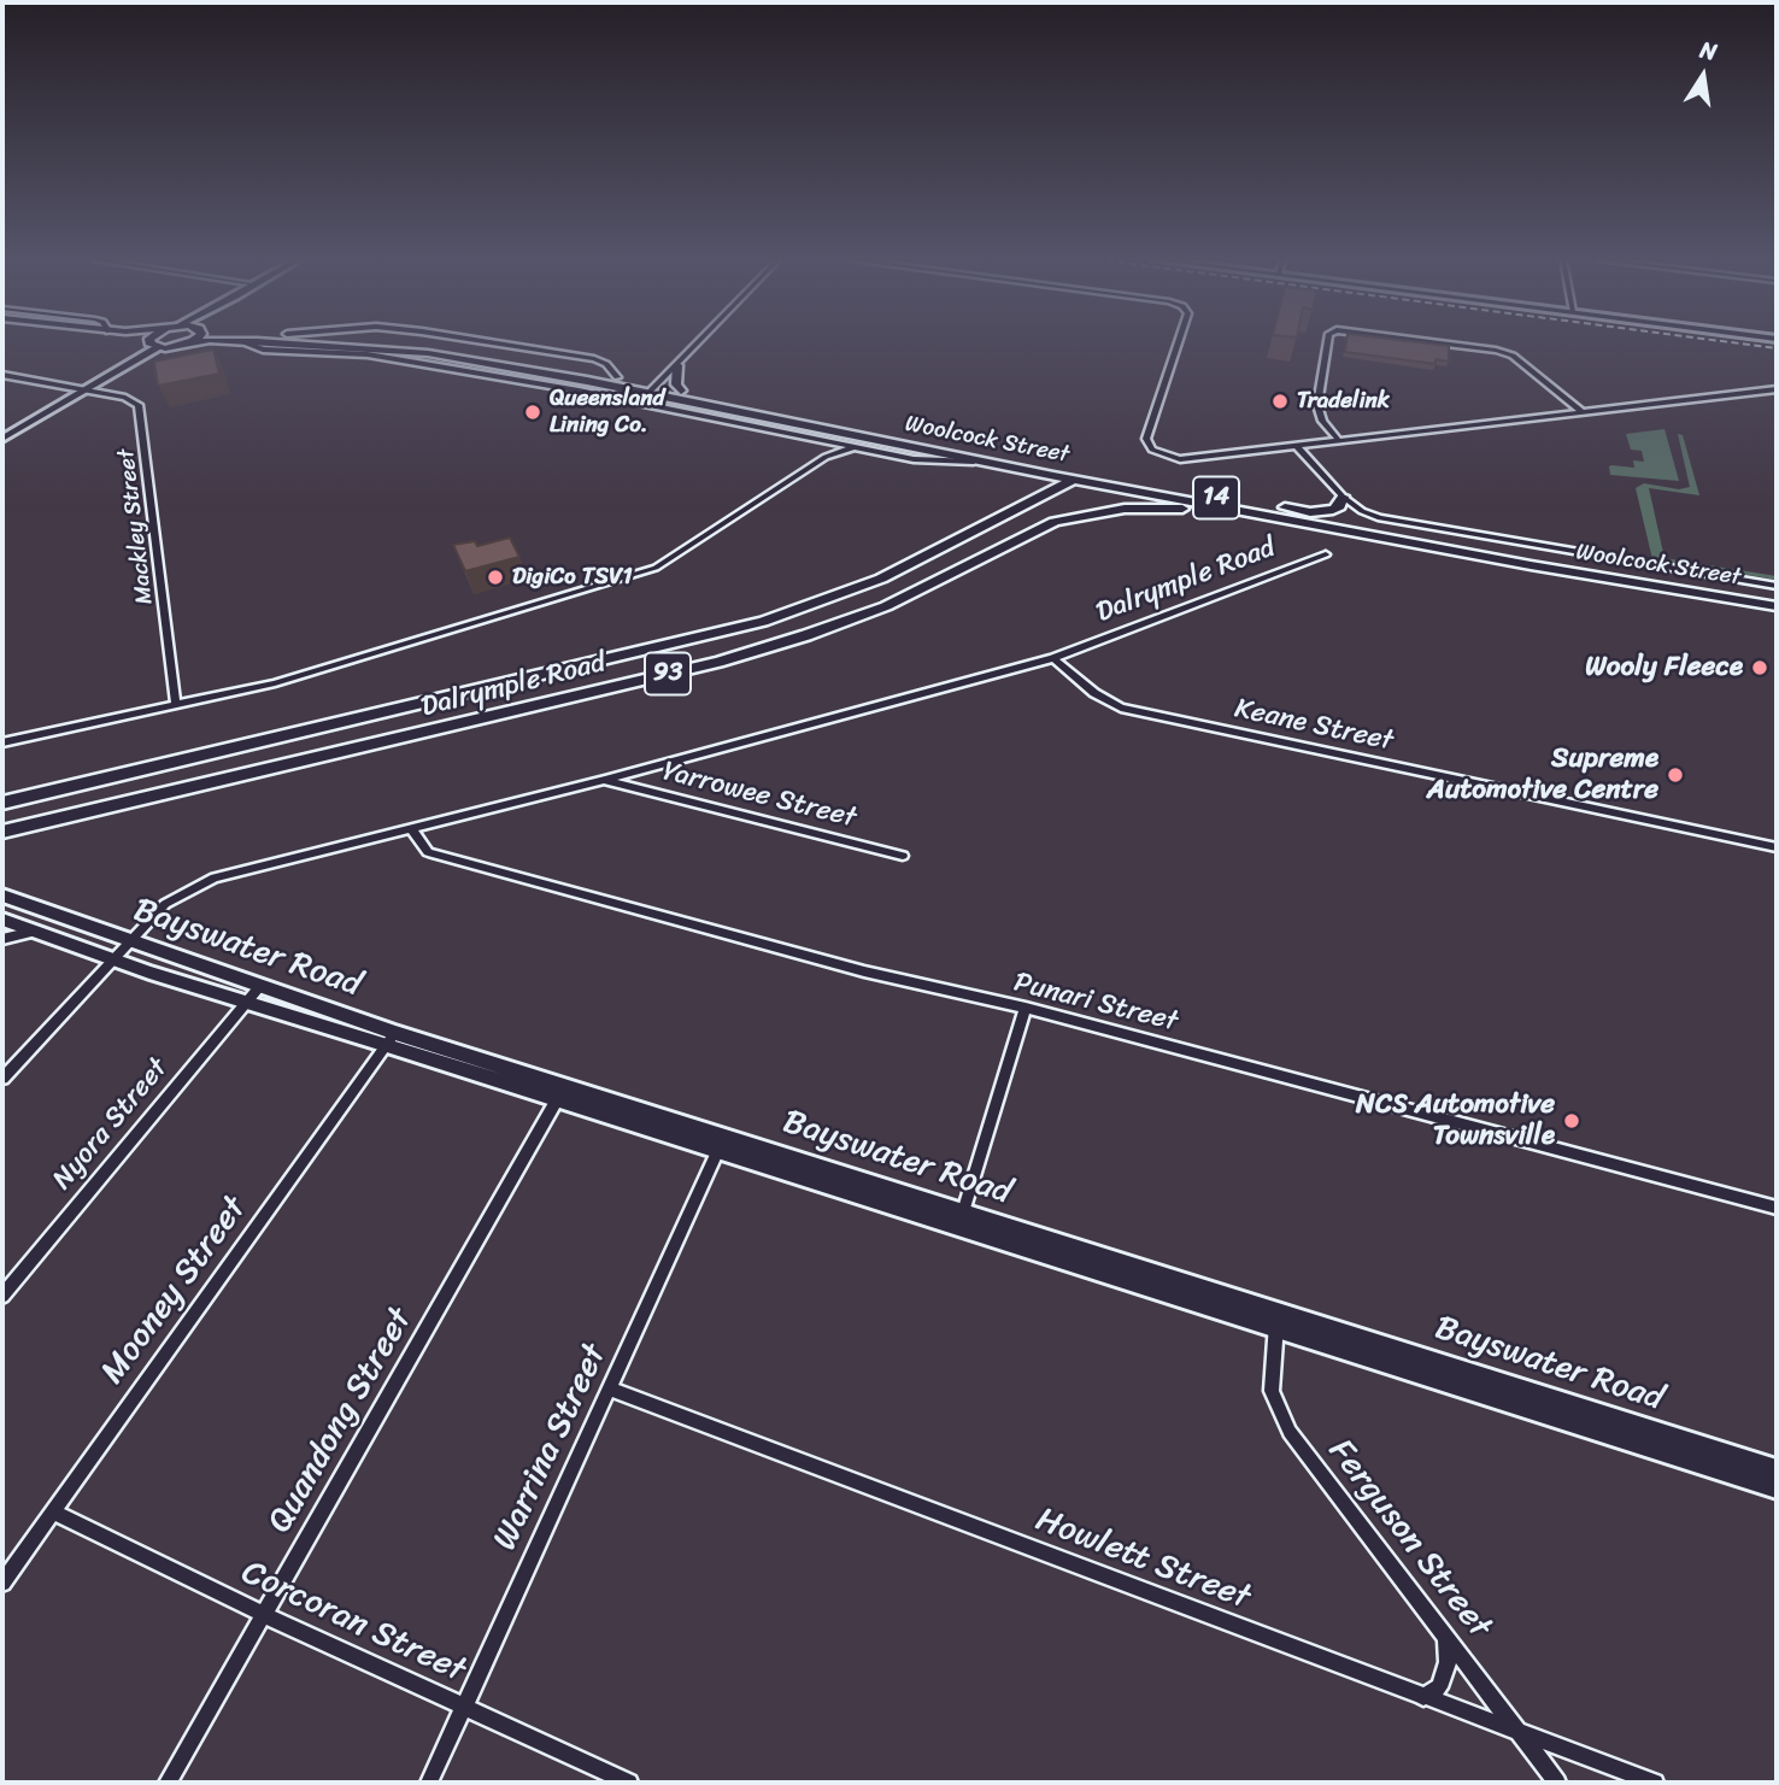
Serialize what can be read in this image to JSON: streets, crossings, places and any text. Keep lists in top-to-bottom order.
{
  "streets": {
    "main road": [
      "Woolcock Street",
      "14",
      "Dalrymple Road",
      "93",
      "Bayswater Road"
    ],
    "street": [
      "Mackley Street",
      "Keane Street",
      "Yarrowee Street",
      "Punari Street",
      "Nyora Street",
      "Mooney Street",
      "Quandong Street",
      "Warrina Street",
      "Ferguson Street",
      "Howlett Street",
      "Corcoran Street"
    ]
  },
  "crossings": [
    ["Woolcock Street", "14"],
    ["Woolcock Street", "Dalrymple Road"],
    ["Dalrymple Road", "Keane Street"],
    ["Dalrymple Road", "Yarrowee Street"],
    ["Dalrymple Road", "Bayswater Road"],
    ["Dalrymple Road", "Punari Street"],
    ["Bayswater Road", "Nyora Street"],
    ["Bayswater Road", "Mooney Street"],
    ["Bayswater Road", "Quandong Street"],
    ["Bayswater Road", "Warrina Street"],
    ["Bayswater Road", "Ferguson Street"],
    ["Mooney Street", "Corcoran Street"],
    ["Quandong Street", "Corcoran Street"],
    ["Warrina Street", "Howlett Street"],
    ["Warrina Street", "Corcoran Street"],
    ["Ferguson Street", "Howlett Street"]
  ],
  "places": [
    "Tradelink",
    "Queensland Lining Co.",
    "DigiCo TSV1",
    "Wooly Fleece",
    "Supreme Automotive Centre",
    "NCS Automotive Townsville"
  ],
  "north": "top"
}
